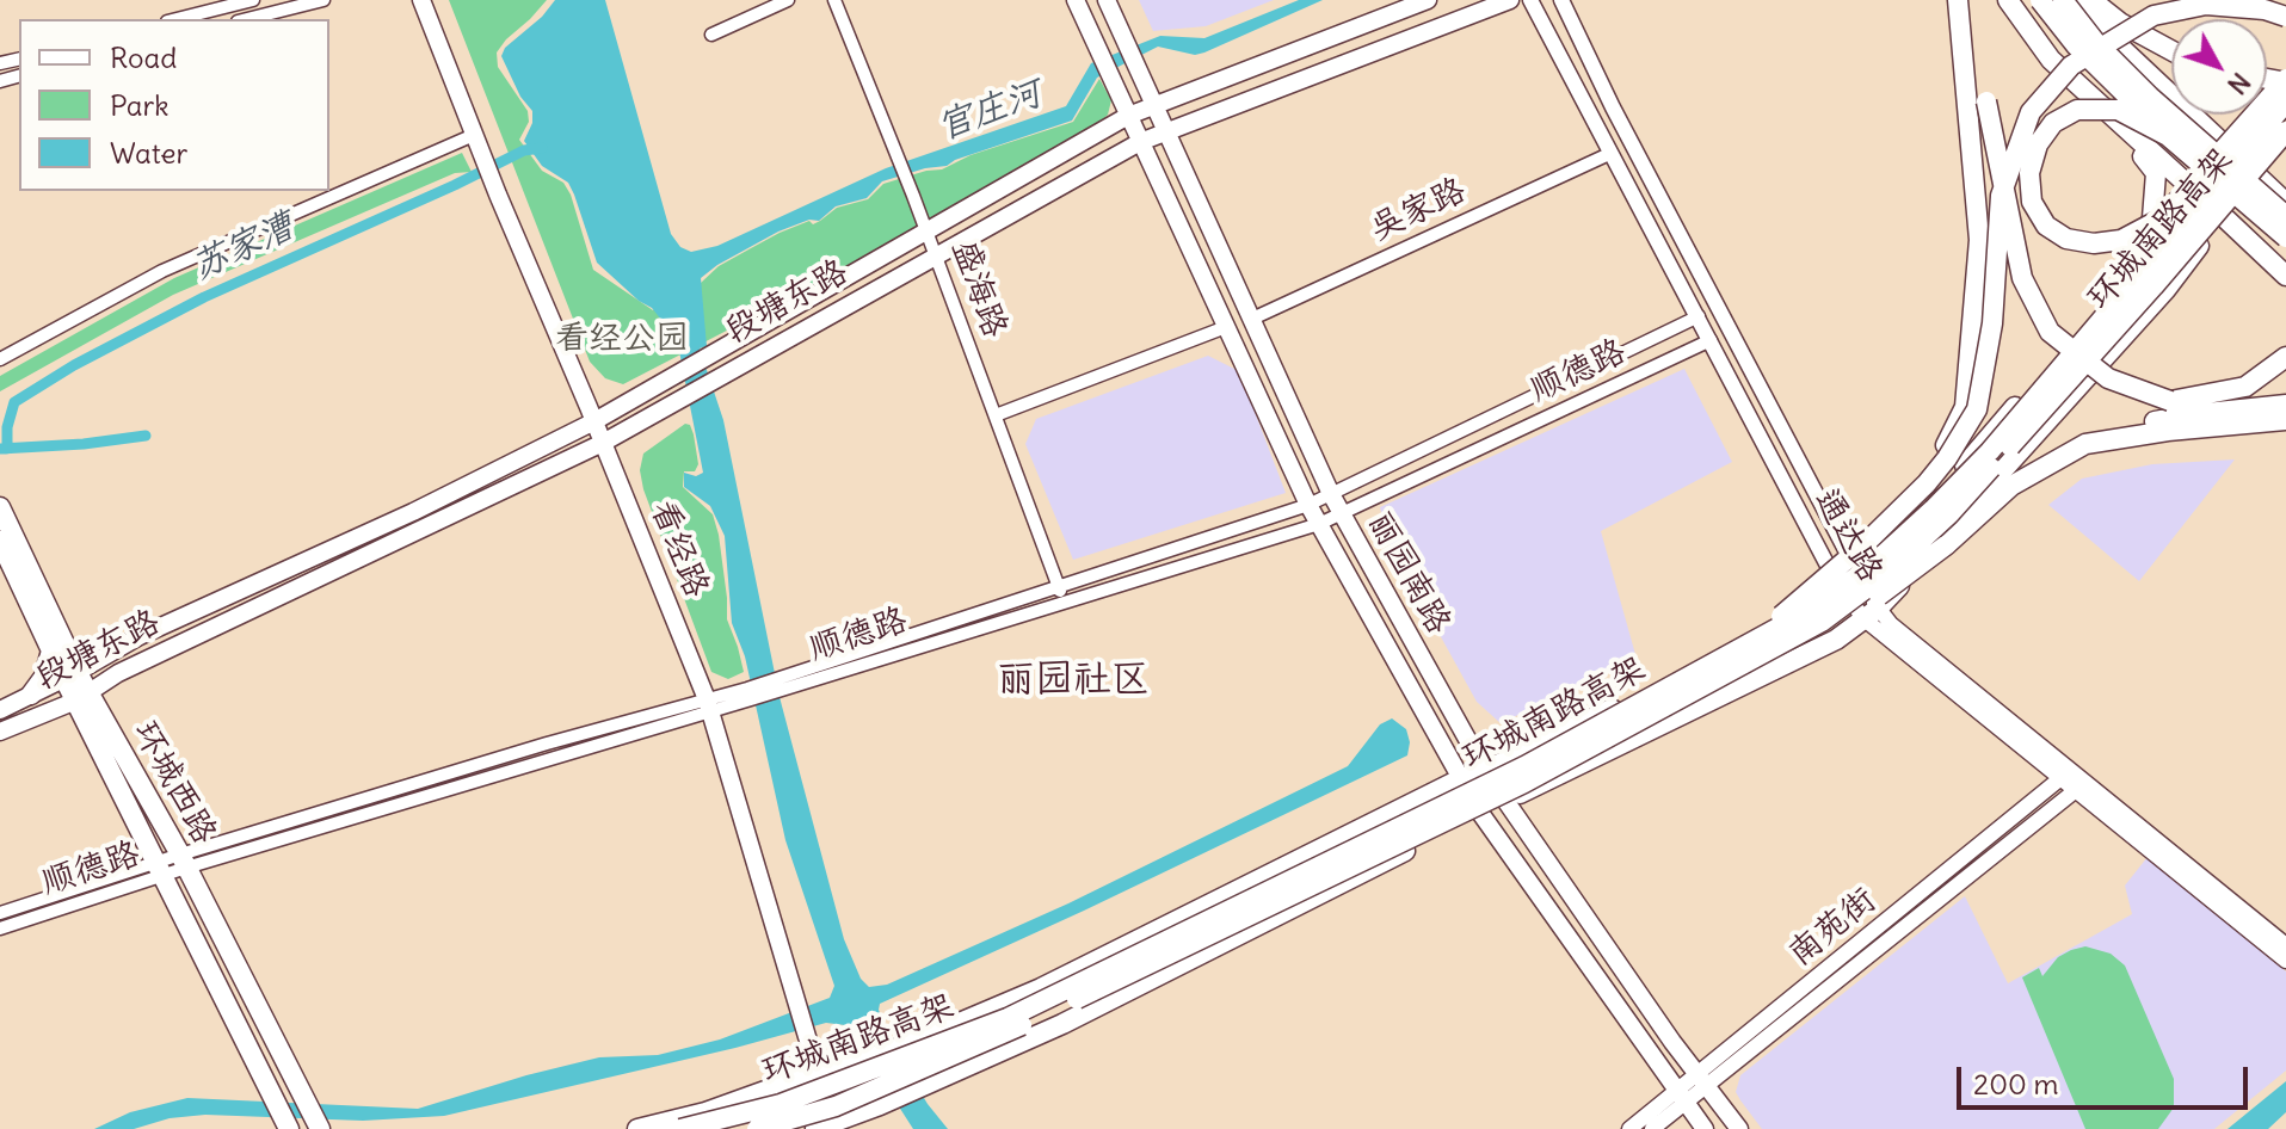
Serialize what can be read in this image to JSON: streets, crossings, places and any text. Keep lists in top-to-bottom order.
{
  "streets": {
    "main road": [
      "环城南路高架",
      "段塘东路",
      "看经路",
      "丽园南路",
      "环城西路"
    ],
    "street": [
      "吴家路",
      "盛海路",
      "顺德路",
      "通达路",
      "南苑街"
    ]
  },
  "crossings": [
    ["吴家路", "通达路"],
    ["吴家路", "丽园南路"],
    ["盛海路", "段塘东路"],
    ["盛海路", "顺德路"],
    ["段塘东路", "看经路"],
    ["段塘东路", "丽园南路"],
    ["段塘东路", "环城西路"],
    ["顺德路", "通达路"],
    ["顺德路", "看经路"],
    ["顺德路", "丽园南路"],
    ["顺德路", "环城西路"],
    ["通达路", "南苑街"],
    ["丽园南路", "南苑街"]
  ],
  "districts": ["丽园社区"],
  "water": ["官庄河", "苏家漕"],
  "parks": ["看经公园"],
  "legend": ["Road", "Park", "Water"],
  "scale_bar": "200 m",
  "north": "bottom right"
}
